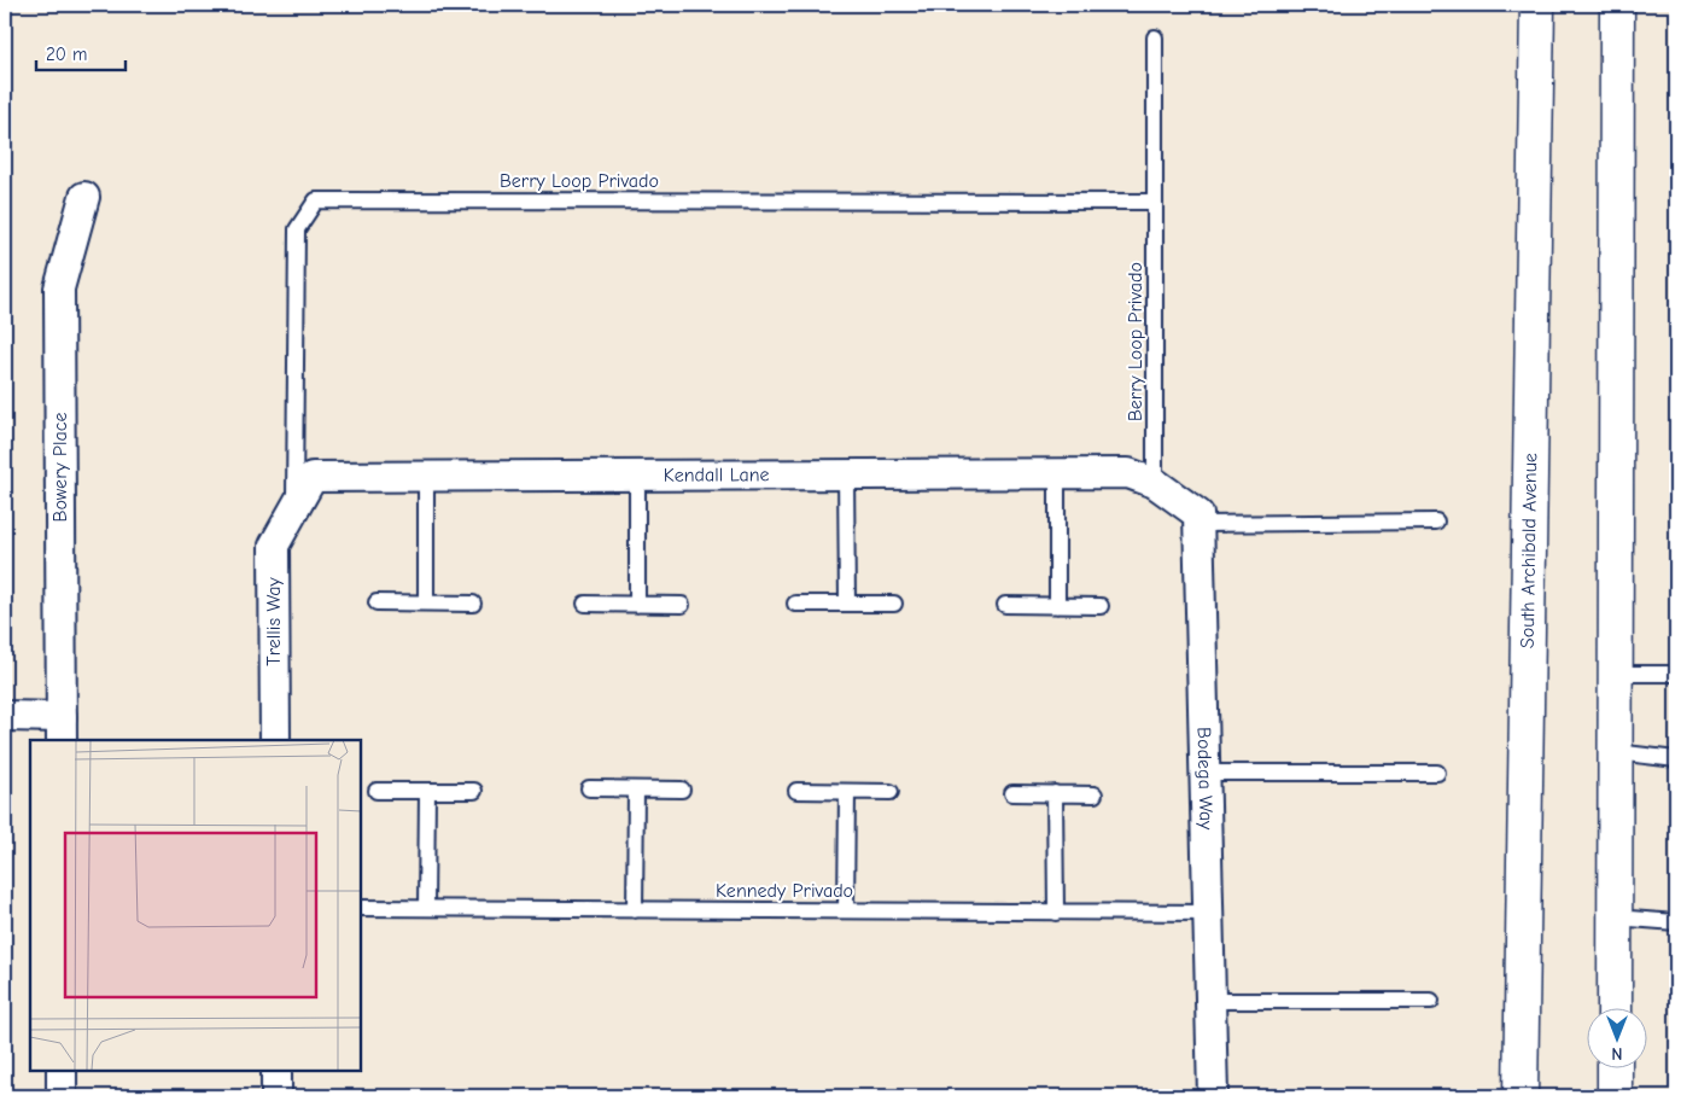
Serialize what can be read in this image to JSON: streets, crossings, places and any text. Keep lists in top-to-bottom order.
{
  "streets": {
    "main road": ["South Archibald Avenue"],
    "street": [
      "Bowery Place",
      "Kendall Lane",
      "Trellis Way",
      "Bodega Way"
    ],
    "lane": ["Berry Loop Privado", "Kennedy Privado"]
  },
  "crossings": [
    ["Berry Loop Privado", "Kendall Lane"],
    ["Berry Loop Privado", "Trellis Way"],
    ["Kendall Lane", "Trellis Way"],
    ["Bodega Way", "Kennedy Privado"]
  ],
  "scale_bar": "20 m",
  "north": "bottom"
}
